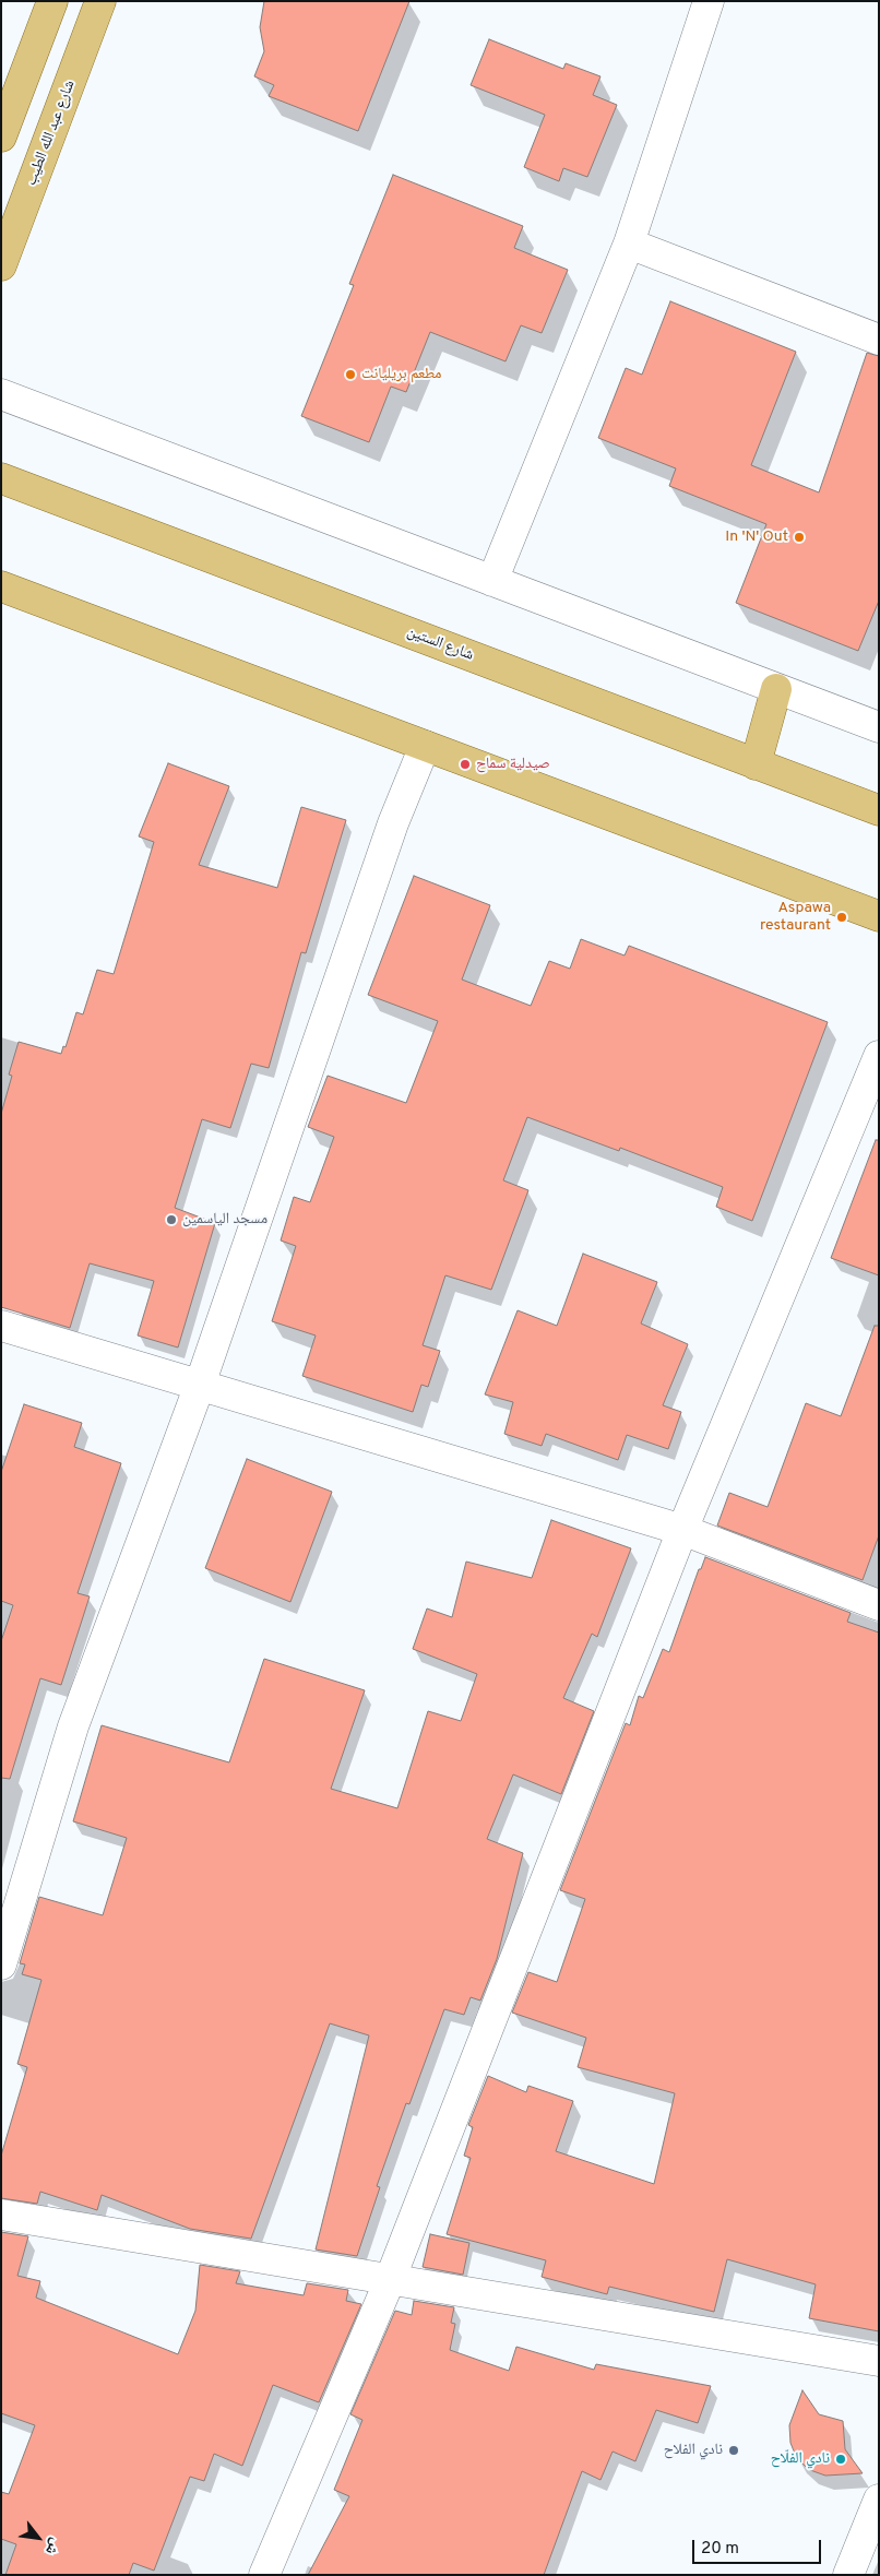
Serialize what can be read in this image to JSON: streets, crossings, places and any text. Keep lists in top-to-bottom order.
{
  "streets": {
    "main road": ["شارع عبد الله الطيب", "شارع الستين"]
  },
  "places": [
    "مطعم بريليانت",
    "In 'N' Out",
    "صيدلية سماح",
    "Aspawa restaurant",
    "مسجد الياسمين",
    "نادي الفلاح",
    "نادي الفلّاح"
  ],
  "scale_bar": "20 m",
  "north": "bottom right"
}
